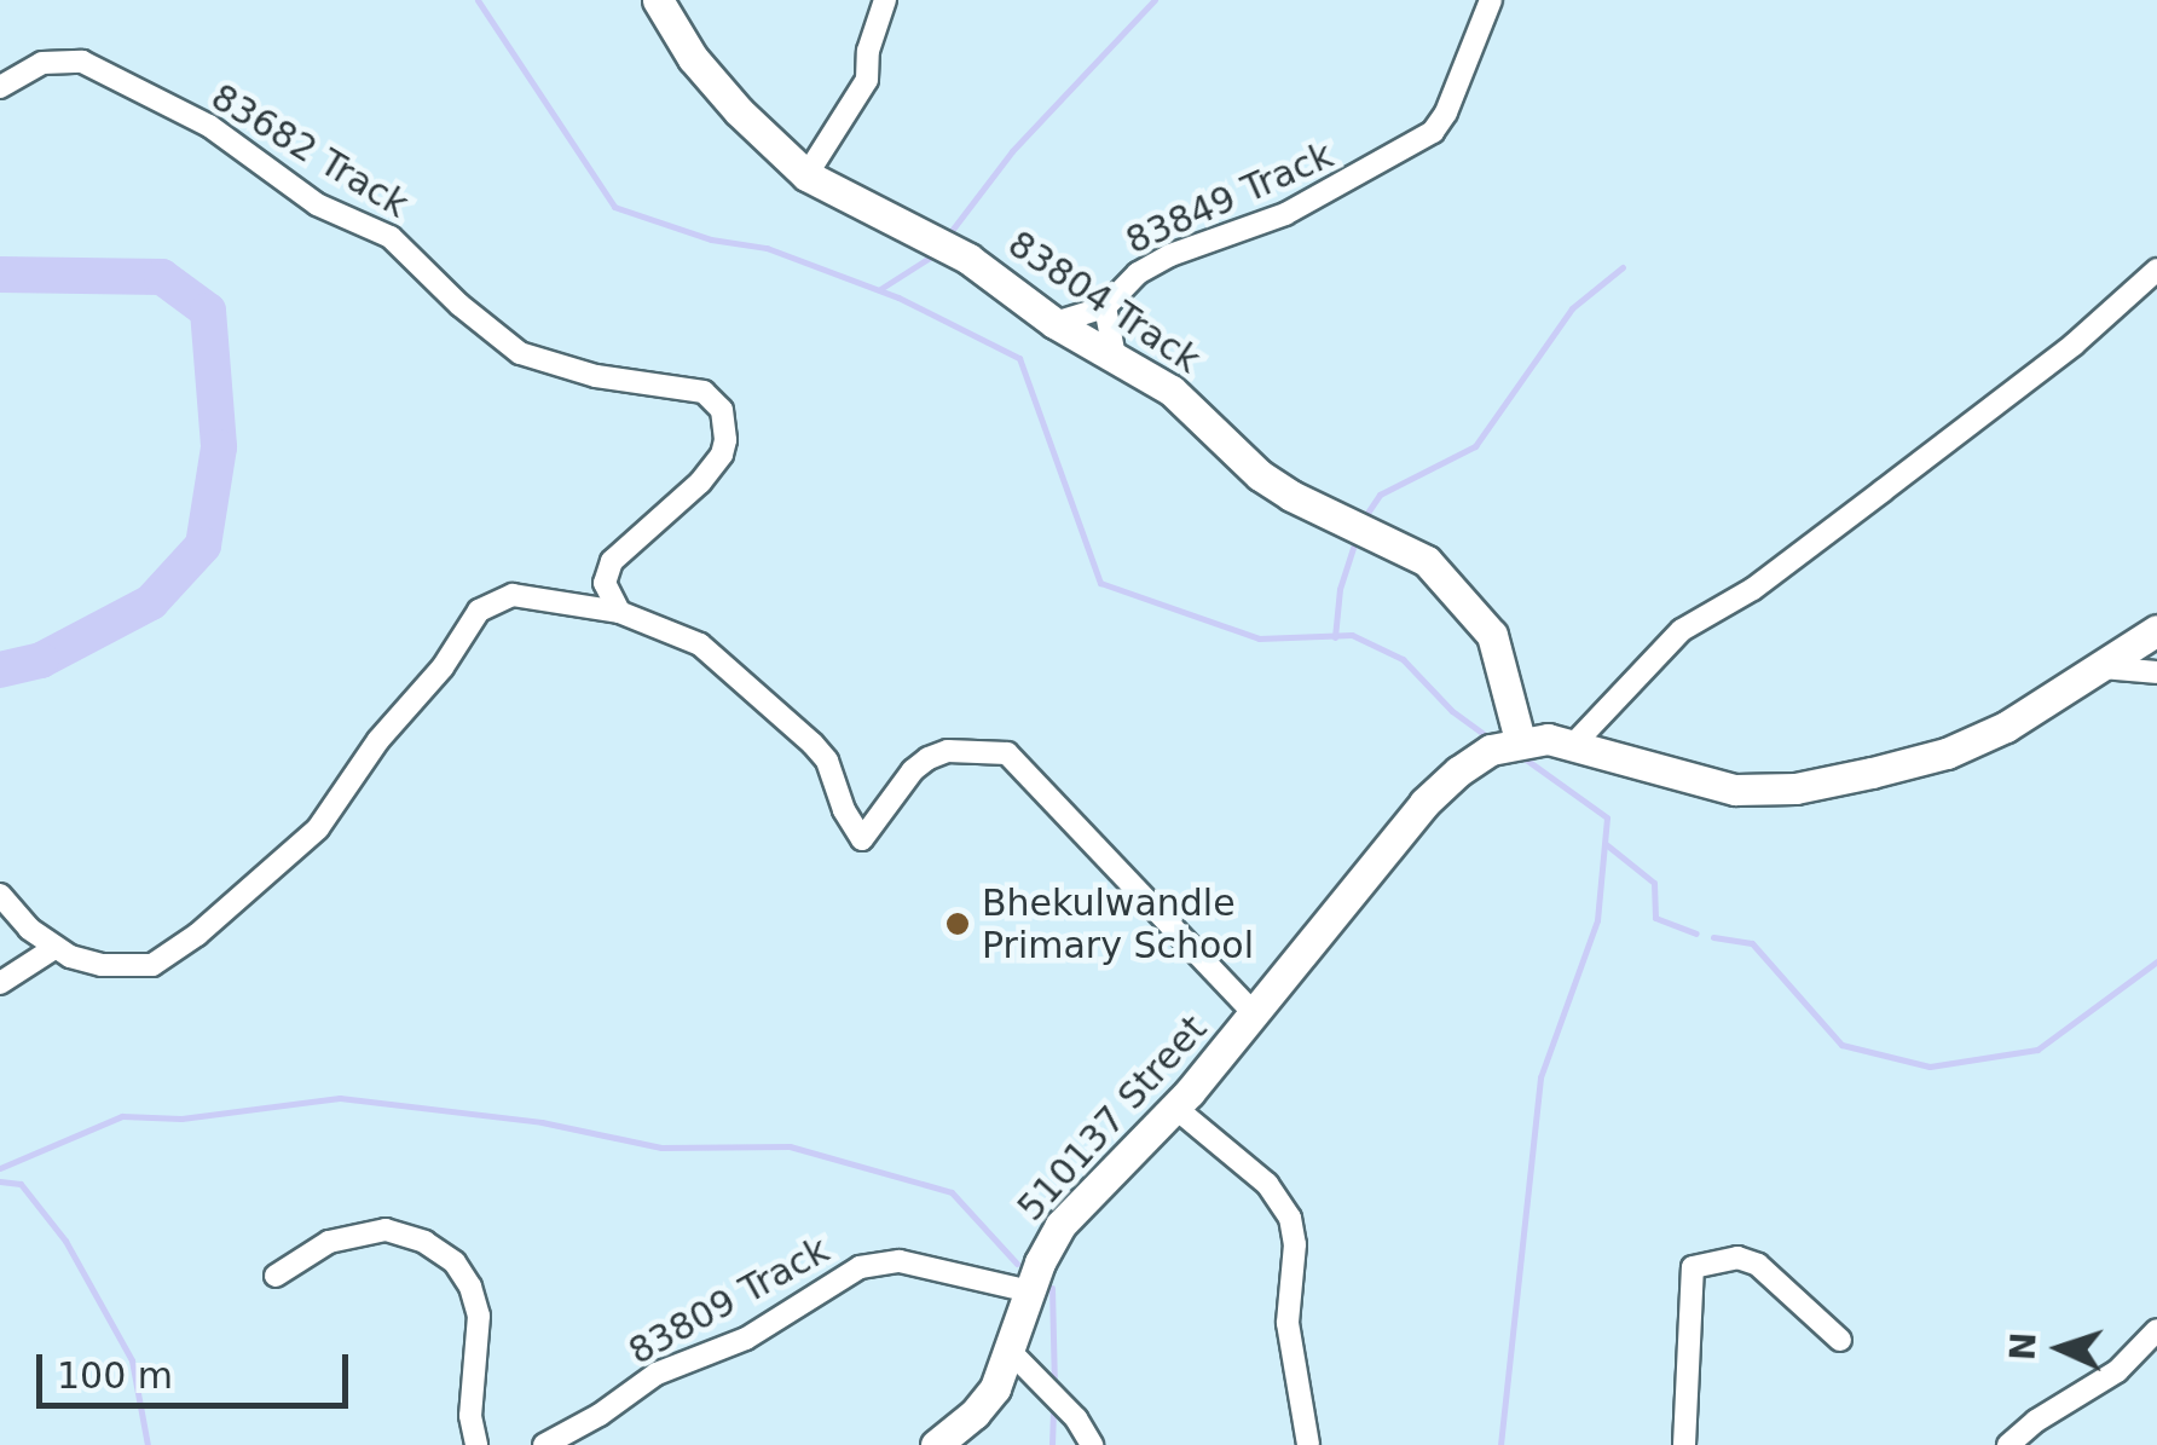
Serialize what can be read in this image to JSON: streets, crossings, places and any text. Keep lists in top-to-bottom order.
{
  "streets": {
    "street": [
      "83682 Track",
      "83849 Track",
      "83804 Track",
      "510137 Street",
      "83809 Track"
    ]
  },
  "crossings": [
    ["83804 Track", "510137 Street"],
    ["510137 Street", "83809 Track"]
  ],
  "places": ["Bhekulwandle Primary School"],
  "scale_bar": "100 m",
  "north": "left"
}
